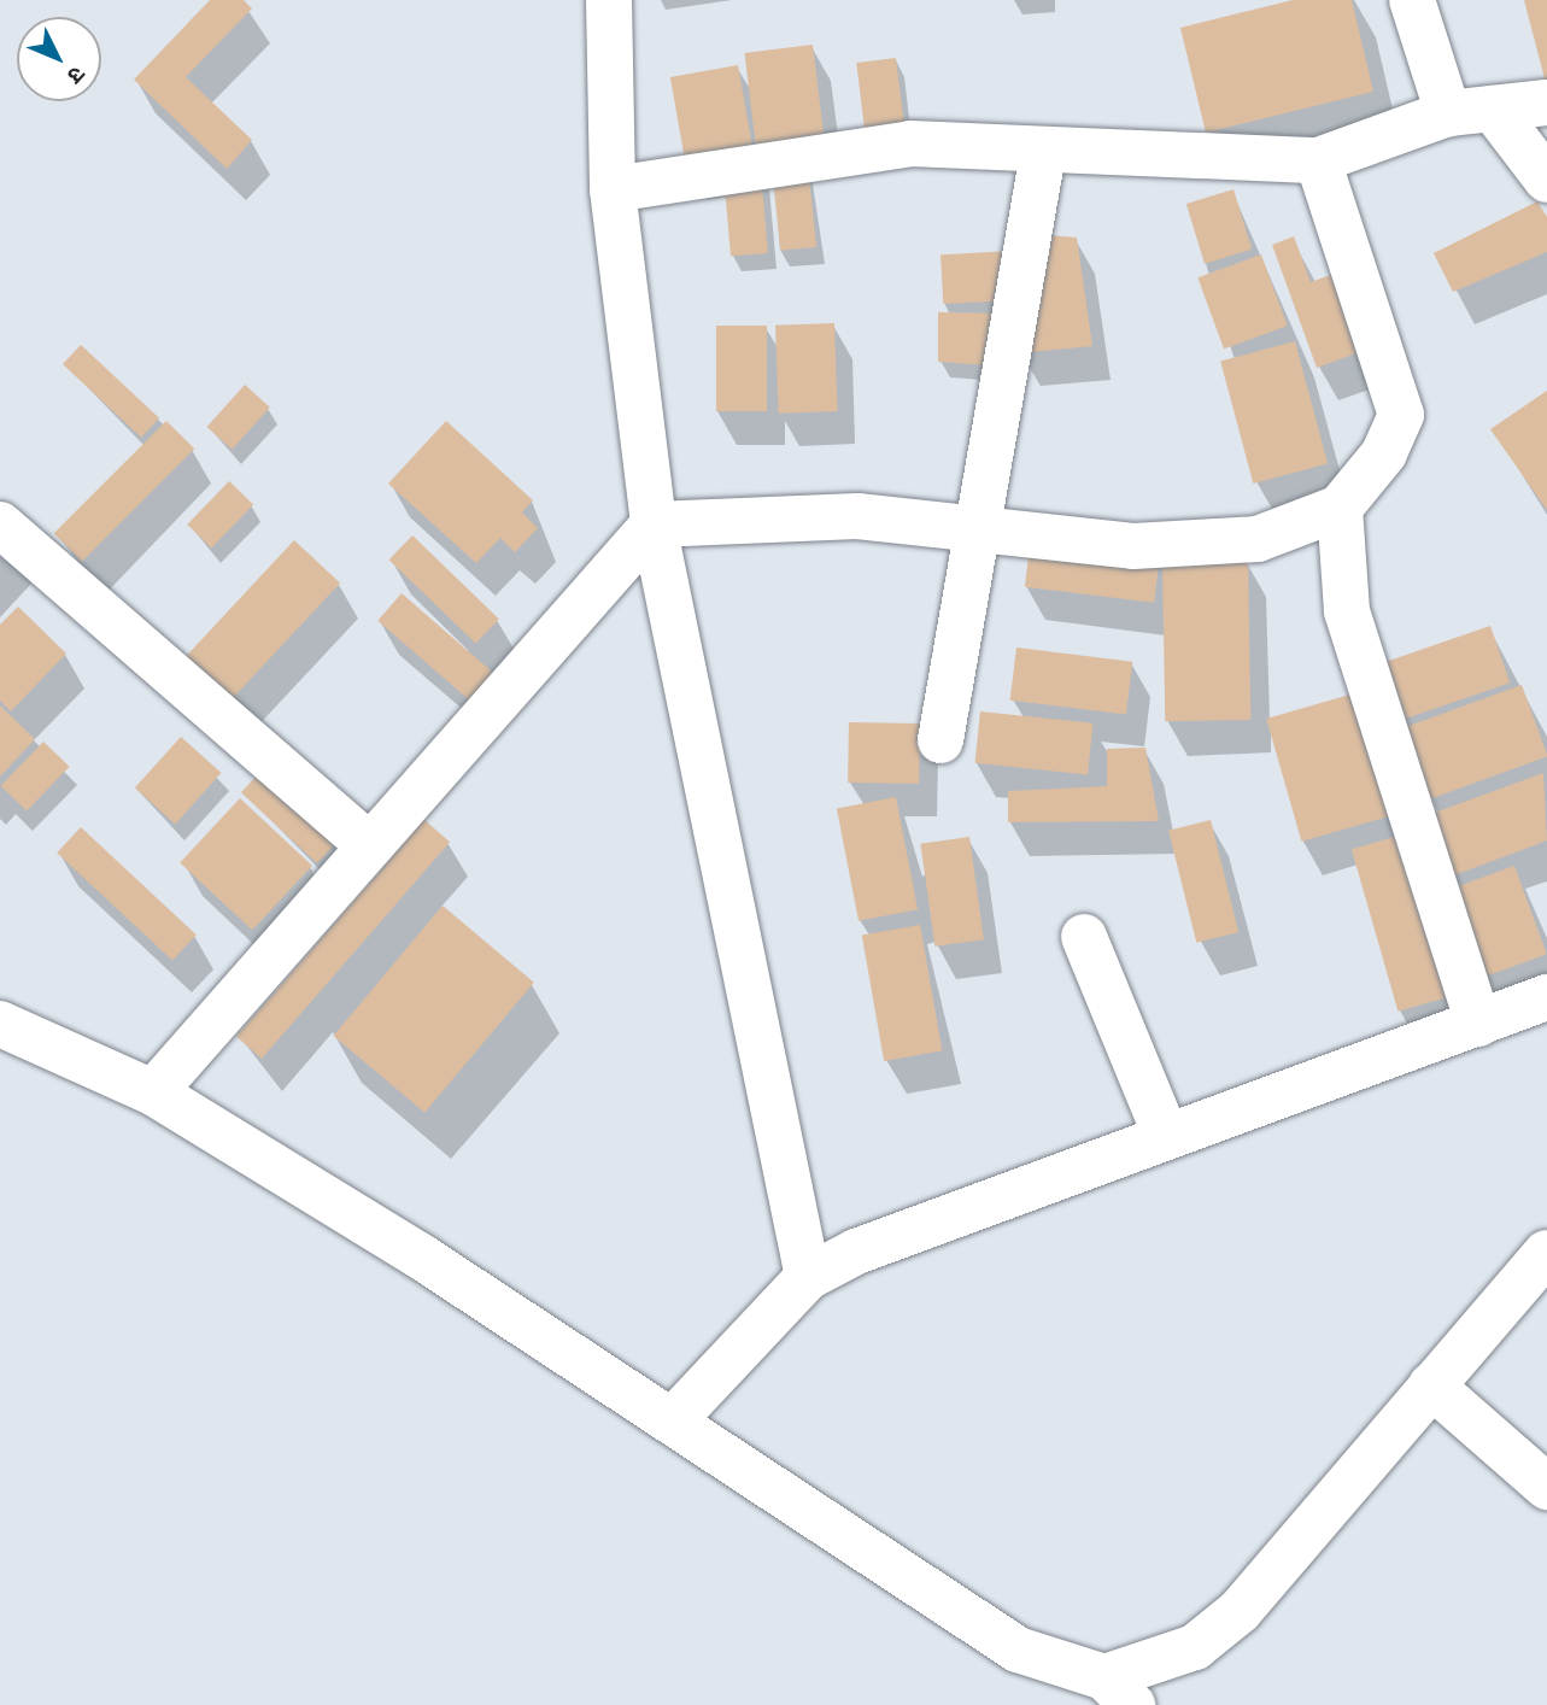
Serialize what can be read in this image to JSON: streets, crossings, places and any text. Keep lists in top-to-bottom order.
{
  "north": "bottom right"
}
